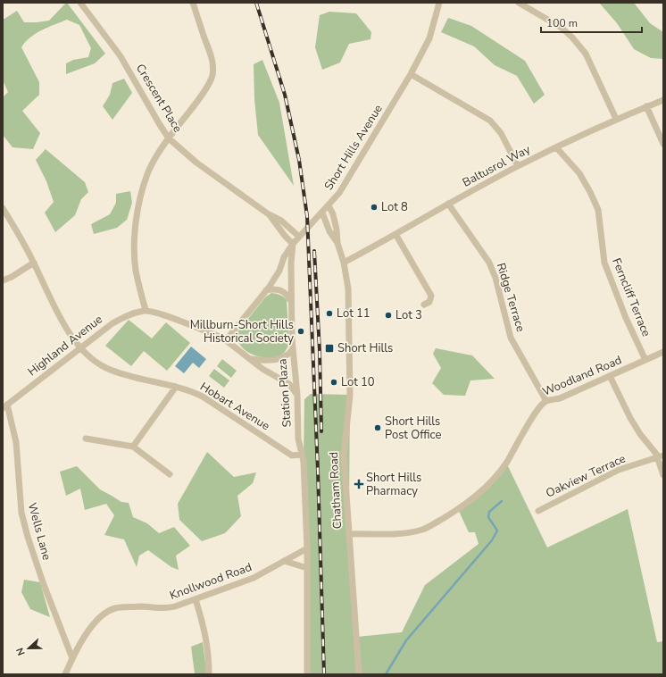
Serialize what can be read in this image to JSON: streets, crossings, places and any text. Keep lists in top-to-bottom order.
{
  "streets": {
    "street": [
      "Crescent Place",
      "Short Hills Avenue",
      "Baltusrol Way",
      "Ridge Terrace",
      "Ferncliff Terrace",
      "Highland Avenue",
      "Woodland Road",
      "Station Plaza",
      "Hobart Avenue",
      "Oakview Terrace",
      "Chatham Road",
      "Wells Lane",
      "Knollwood Road"
    ]
  },
  "crossings": [
    ["Crescent Place", "Short Hills Avenue"],
    ["Crescent Place", "Station Plaza"],
    ["Short Hills Avenue", "Station Plaza"],
    ["Short Hills Avenue", "Chatham Road"],
    ["Baltusrol Way", "Ridge Terrace"],
    ["Baltusrol Way", "Ferncliff Terrace"],
    ["Baltusrol Way", "Chatham Road"],
    ["Ridge Terrace", "Woodland Road"],
    ["Ferncliff Terrace", "Woodland Road"],
    ["Highland Avenue", "Hobart Avenue"],
    ["Highland Avenue", "Wells Lane"],
    ["Woodland Road", "Chatham Road"],
    ["Station Plaza", "Hobart Avenue"],
    ["Wells Lane", "Knollwood Road"]
  ],
  "places": {
    "other": [
      "Lot 8",
      "Lot 11",
      "Lot 3",
      "Millburn-Short Hills Historical Society",
      "Lot 10",
      "Short Hills Post Office"
    ],
    "transit": ["Short Hills"],
    "health": ["Short Hills Pharmacy"]
  },
  "scale_bar": "100 m",
  "north": "left"
}
